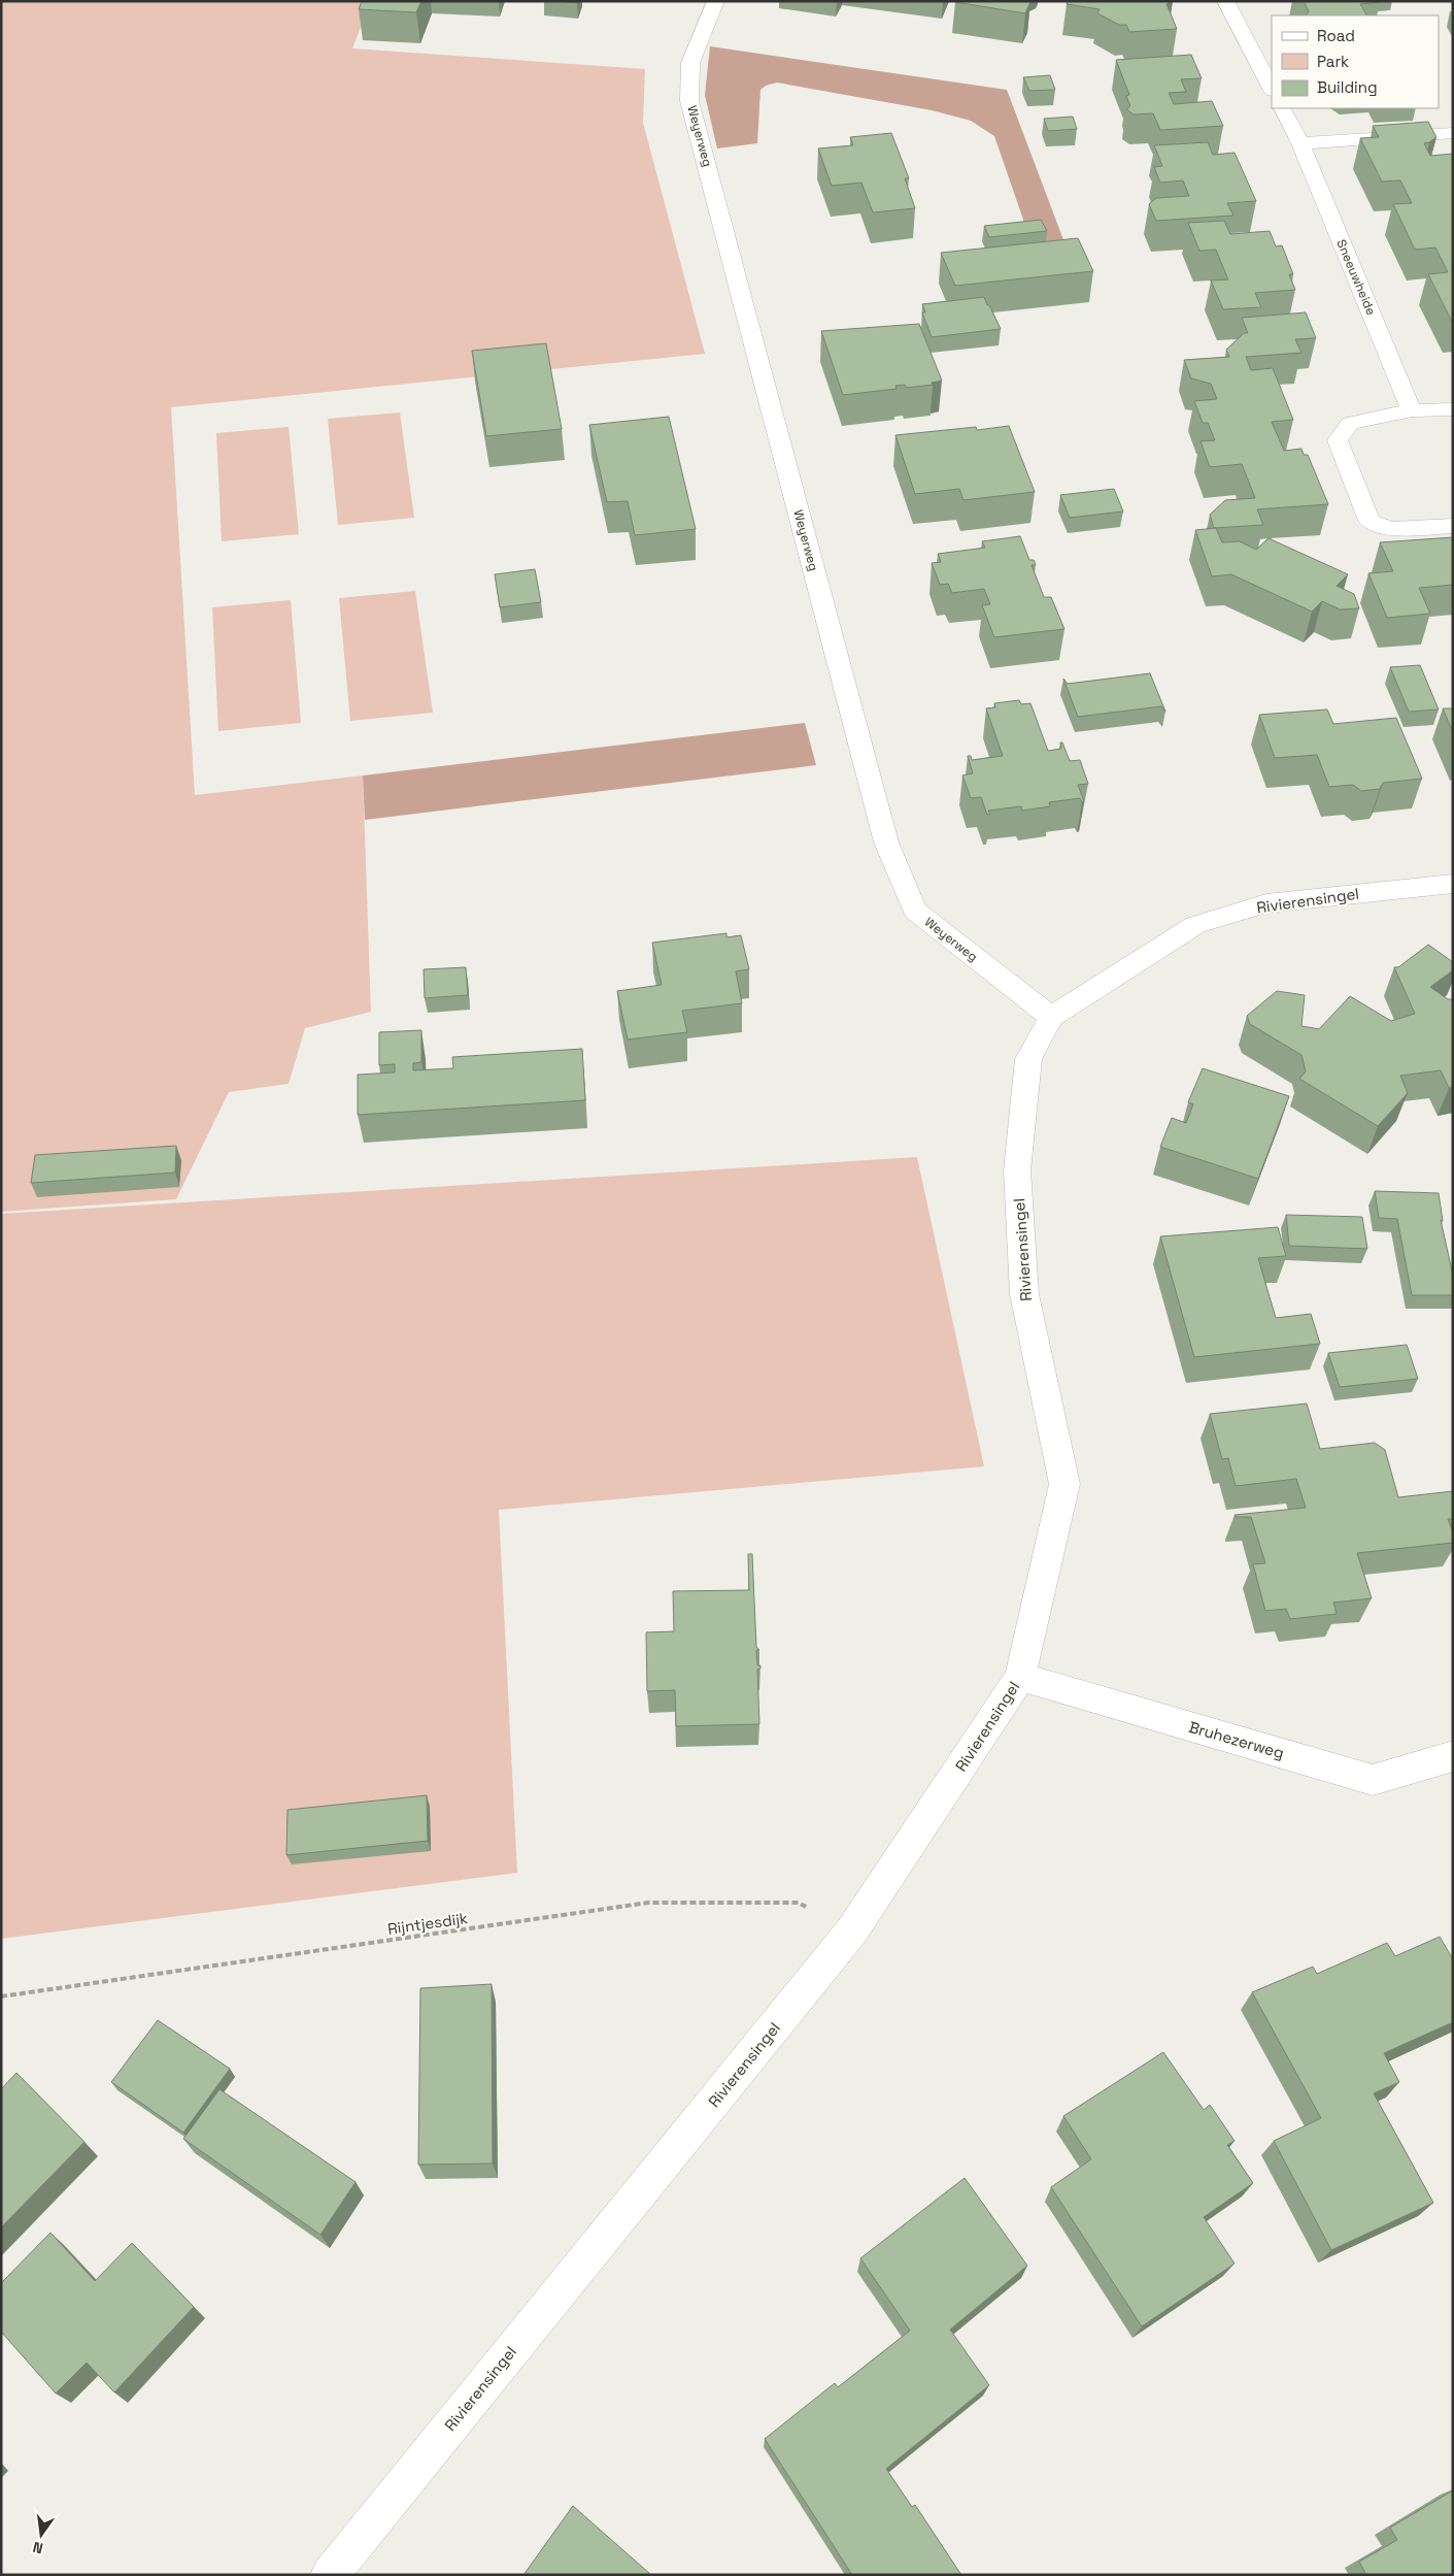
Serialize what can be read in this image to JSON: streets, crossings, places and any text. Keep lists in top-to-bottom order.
{
  "streets": {
    "street": [
      "Weyerweg",
      "Sneeuwheide",
      "Rivierensingel",
      "Bruhezerweg"
    ],
    "path": ["Rijntjesdijk"]
  },
  "crossings": [
    ["Weyerweg", "Rivierensingel"],
    ["Rivierensingel", "Bruhezerweg"],
    ["Rivierensingel", "Rijntjesdijk"]
  ],
  "legend": ["Road", "Park", "Building"],
  "north": "bottom"
}
